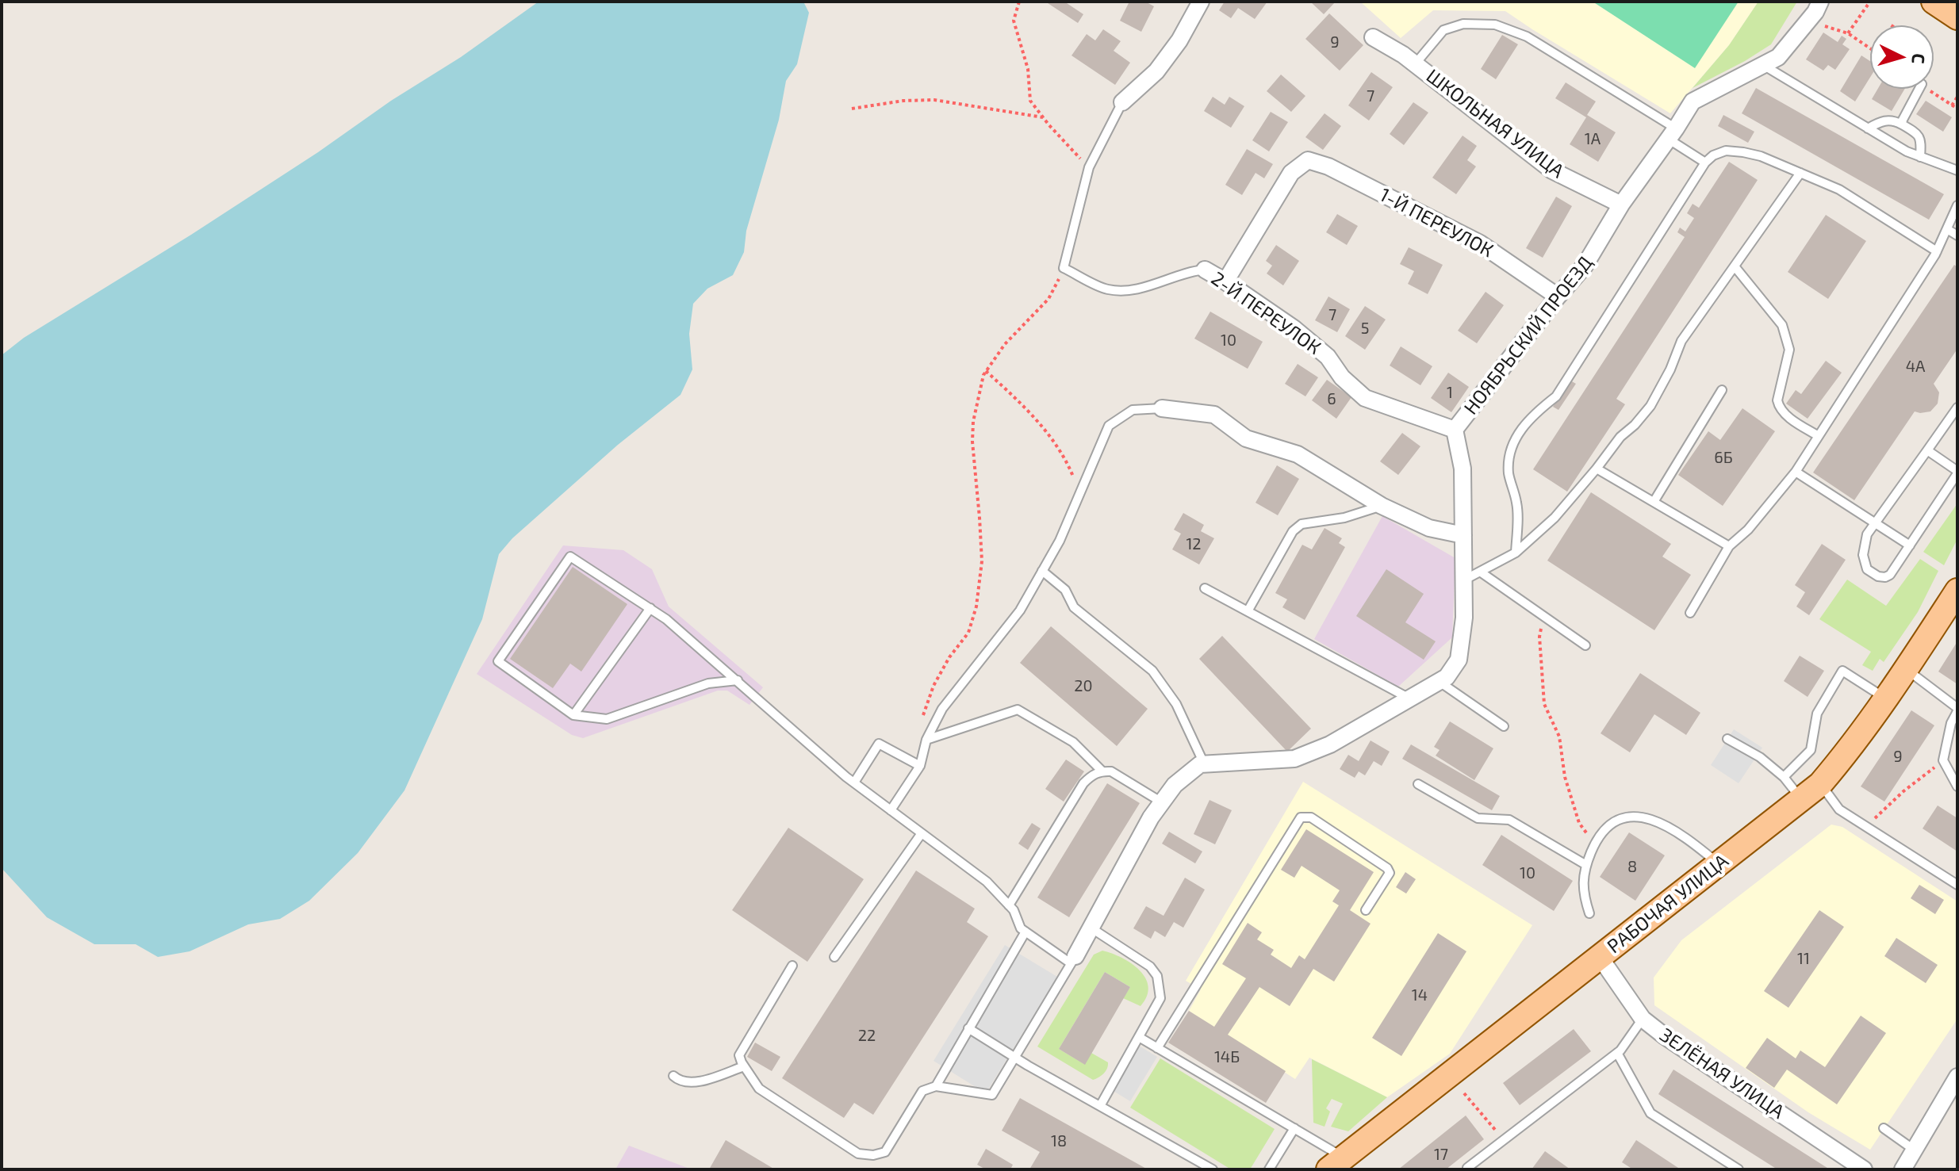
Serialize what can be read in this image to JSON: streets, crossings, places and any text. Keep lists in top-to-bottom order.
{
  "streets": {
    "main road": ["РАБОЧАЯ УЛИЦА"],
    "street": [
      "ШКОЛЬНАЯ УЛИЦА",
      "1-Й ПЕРЕУЛОК",
      "2-Й ПЕРЕУЛОК",
      "НОЯБРЬСКИЙ ПРОЕЗД",
      "ЗЕЛЁНАЯ УЛИЦА"
    ]
  },
  "crossings": [
    ["ШКОЛЬНАЯ УЛИЦА", "НОЯБРЬСКИЙ ПРОЕЗД"],
    ["1-Й ПЕРЕУЛОК", "2-Й ПЕРЕУЛОК"],
    ["1-Й ПЕРЕУЛОК", "НОЯБРЬСКИЙ ПРОЕЗД"],
    ["2-Й ПЕРЕУЛОК", "НОЯБРЬСКИЙ ПРОЕЗД"],
    ["РАБОЧАЯ УЛИЦА", "ЗЕЛЁНАЯ УЛИЦА"]
  ],
  "house_numbers": [
    "9",
    "7",
    "1А",
    "7",
    "5",
    "10",
    "4А",
    "1",
    "6",
    "6Б",
    "12",
    "20",
    "9",
    "8",
    "10",
    "11",
    "14",
    "22",
    "14Б",
    "18",
    "17"
  ],
  "north": "right"
}
